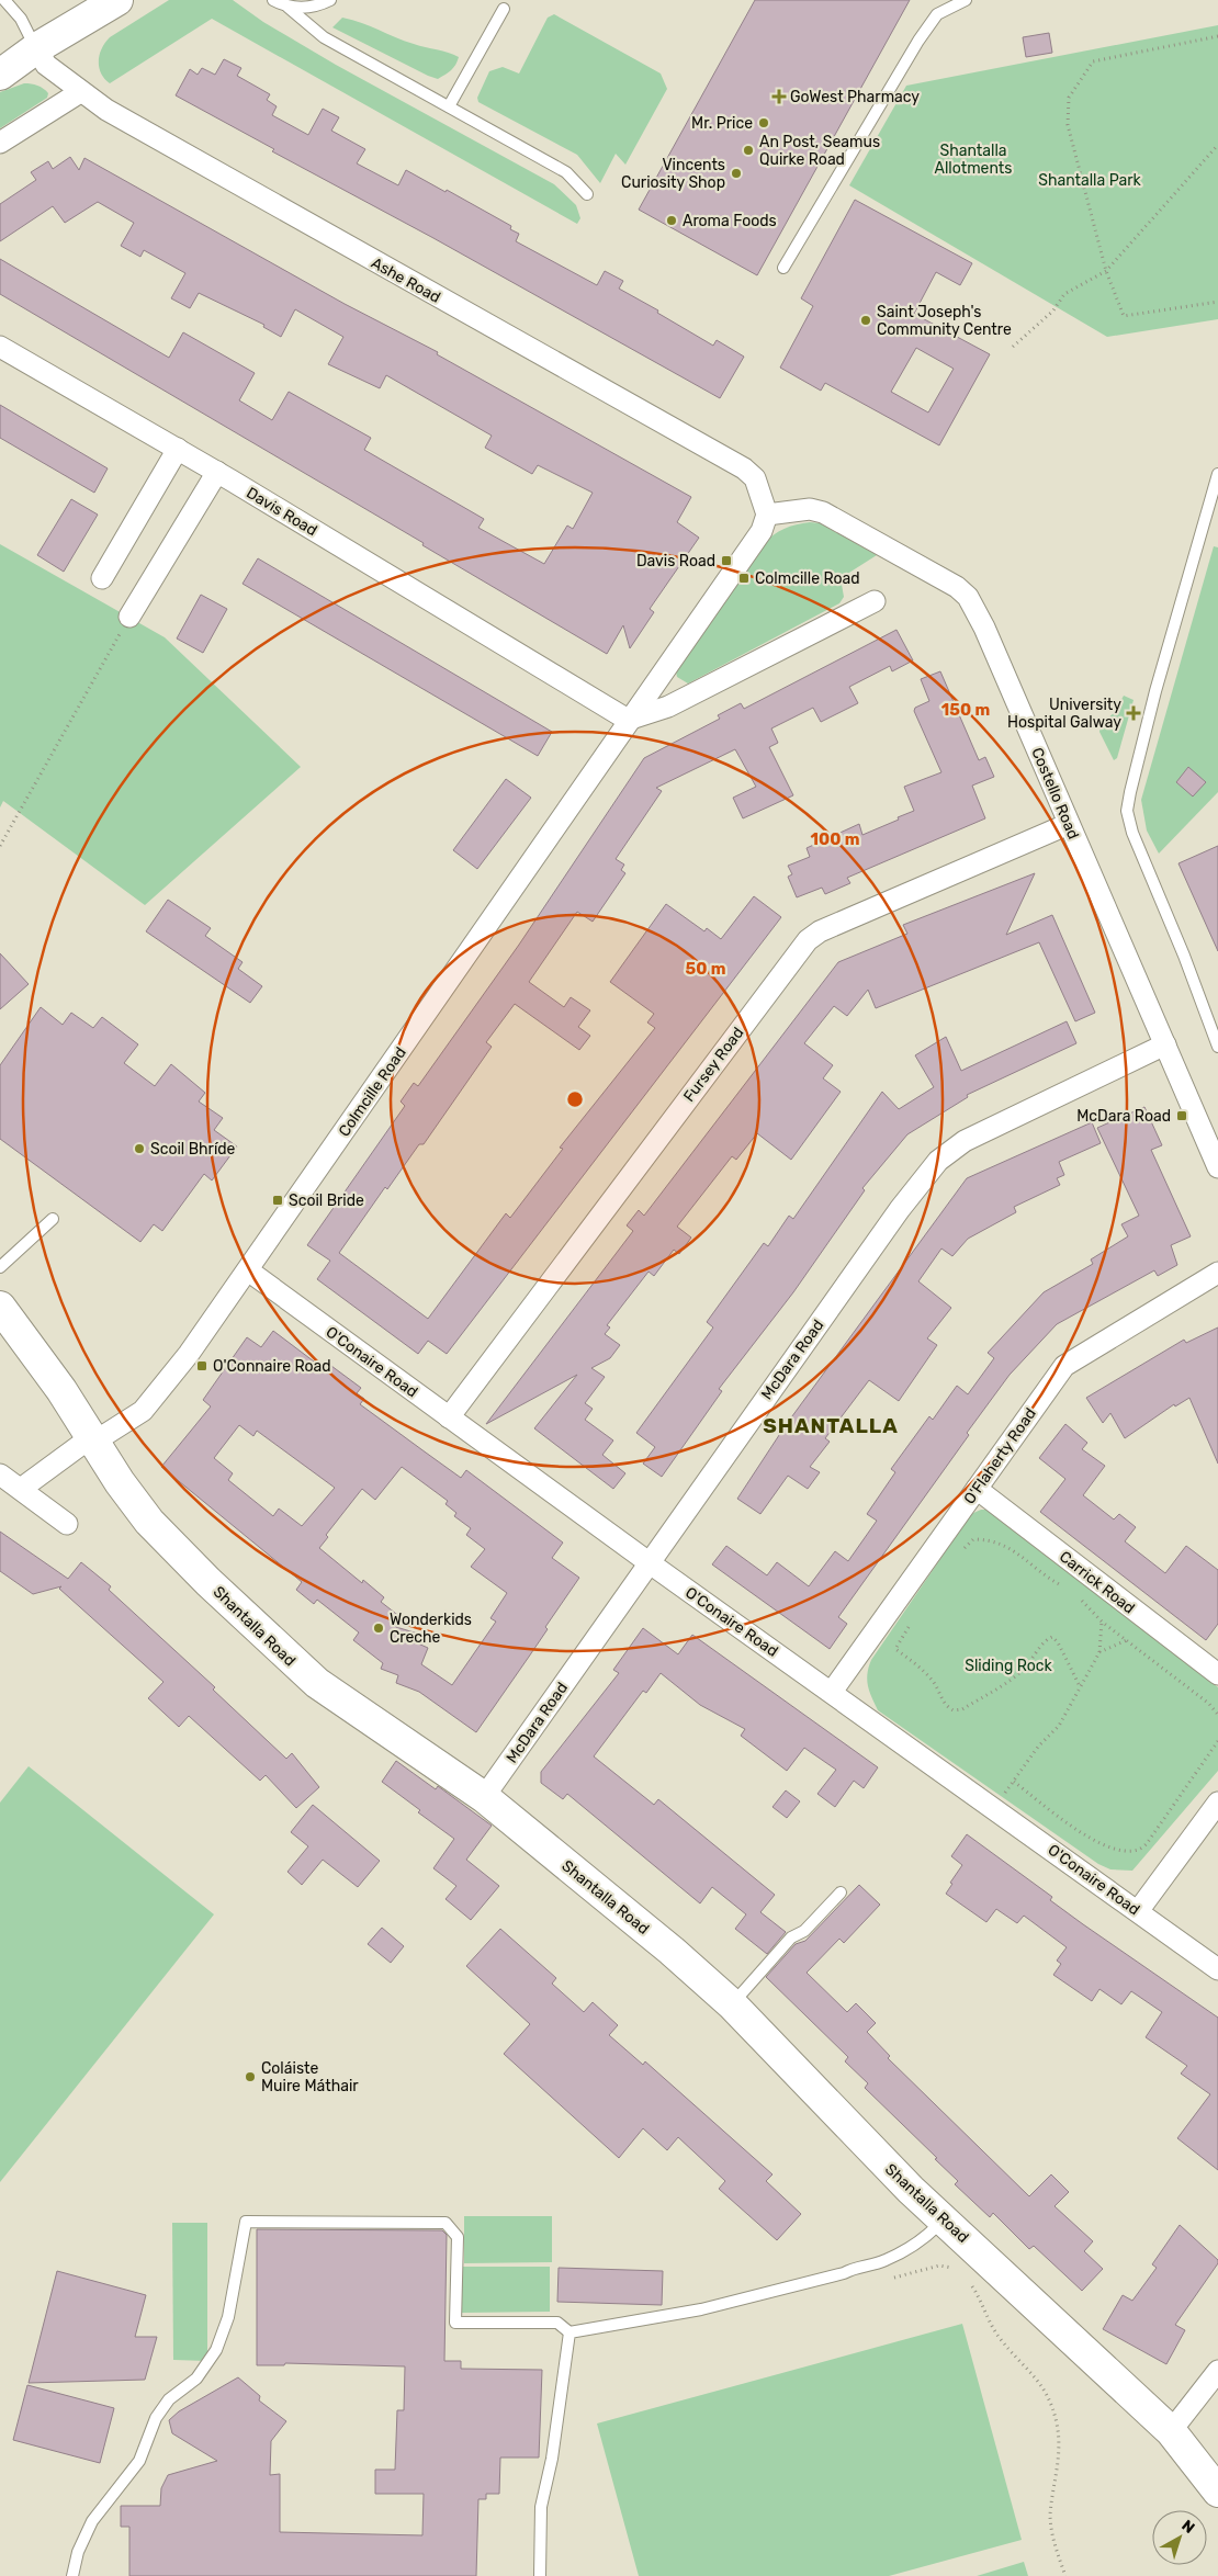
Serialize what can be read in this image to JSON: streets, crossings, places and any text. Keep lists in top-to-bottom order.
{
  "streets": {
    "street": [
      "Ashe Road",
      "Davis Road",
      "Costello Road",
      "Fursey Road",
      "Colmcille Road",
      "McDara Road",
      "O'Conaire Road",
      "O'Flaherty Road",
      "Carrick Road",
      "Shantalla Road"
    ]
  },
  "crossings": [
    ["Ashe Road", "Costello Road"],
    ["Ashe Road", "Colmcille Road"],
    ["Davis Road", "Colmcille Road"],
    ["Costello Road", "Fursey Road"],
    ["Costello Road", "Colmcille Road"],
    ["Costello Road", "McDara Road"],
    ["Fursey Road", "O'Conaire Road"],
    ["Colmcille Road", "O'Conaire Road"],
    ["Colmcille Road", "Shantalla Road"],
    ["McDara Road", "O'Conaire Road"],
    ["McDara Road", "Shantalla Road"],
    ["O'Conaire Road", "O'Flaherty Road"],
    ["O'Flaherty Road", "Carrick Road"]
  ],
  "districts": ["SHANTALLA"],
  "parks": ["Shantalla Allotments", "Shantalla Park", "Sliding Rock"],
  "places": {
    "health": ["GoWest Pharmacy", "University Hospital Galway"],
    "other": [
      "Mr. Price",
      "An Post, Seamus Quirke Road",
      "Vincents Curiosity Shop",
      "Aroma Foods",
      "Saint Joseph's Community Centre",
      "Scoil Bhríde",
      "Wonderkids Creche",
      "Coláiste Muire Máthair"
    ],
    "transit": [
      "Davis Road",
      "Colmcille Road",
      "McDara Road",
      "Scoil Bride",
      "O'Connaire Road"
    ]
  },
  "north": "top right",
  "rings": ["150 m", "100 m", "50 m"]
}
